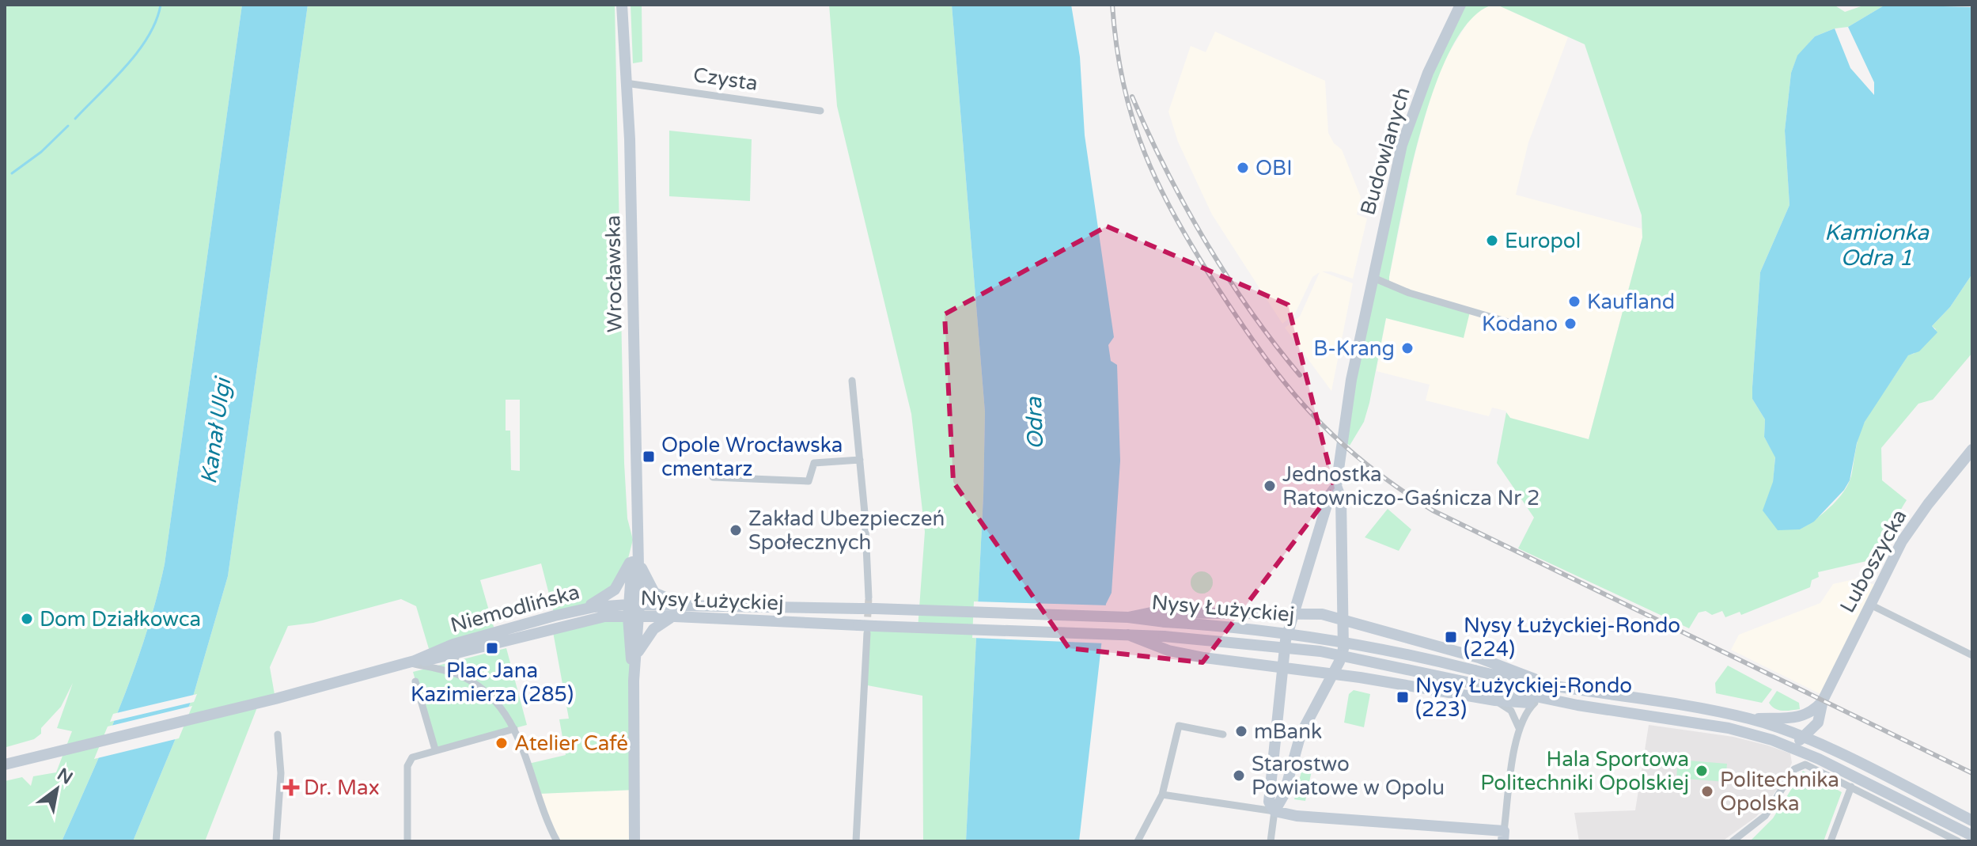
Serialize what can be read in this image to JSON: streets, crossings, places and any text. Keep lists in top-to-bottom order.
{
  "streets": {
    "main road": [
      "Budowlanych",
      "Wrocławska",
      "Luboszycka",
      "Nysy Łużyckiej",
      "Niemodlińska"
    ],
    "street": ["Czysta"]
  },
  "crossings": [
    ["Czysta", "Wrocławska"],
    ["Wrocławska", "Nysy Łużyckiej"],
    ["Wrocławska", "Niemodlińska"],
    ["Nysy Łużyckiej", "Niemodlińska"]
  ],
  "water": ["Kamionka Odra 1", "Odra", "Kanał Ulgi"],
  "places": {
    "other": [
      "OBI",
      "Europol",
      "Kaufland",
      "Kodano",
      "B-Krang",
      "Jednostka Ratowniczo-Gaśnicza Nr 2",
      "Zakład Ubezpieczeń Społecznych",
      "Dom Działkowca",
      "mBank",
      "Atelier Café",
      "Hala Sportowa Politechniki Opolskiej",
      "Starostwo Powiatowe w Opolu",
      "Politechnika Opolska"
    ],
    "transit": [
      "Opole Wrocławska cmentarz",
      "Nysy Łużyckiej-Rondo (224)",
      "Plac Jana Kazimierza (285)",
      "Nysy Łużyckiej-Rondo (223)"
    ],
    "health": ["Dr. Max"]
  },
  "north": "top right"
}
